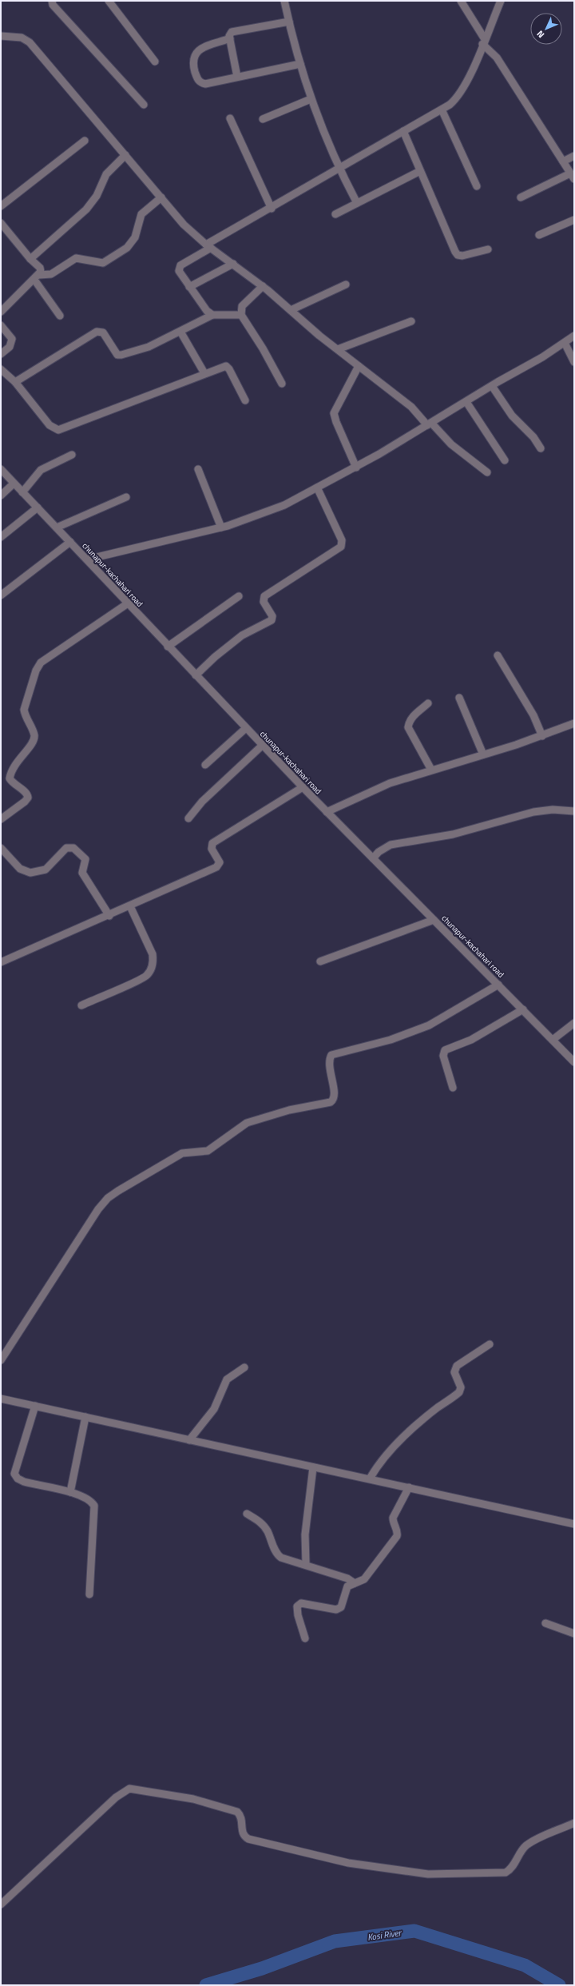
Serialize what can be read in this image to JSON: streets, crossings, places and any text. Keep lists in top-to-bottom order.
{
  "streets": {
    "street": ["chunapur-kachahari road"]
  },
  "water": ["Kosi River"],
  "north": "bottom left"
}
